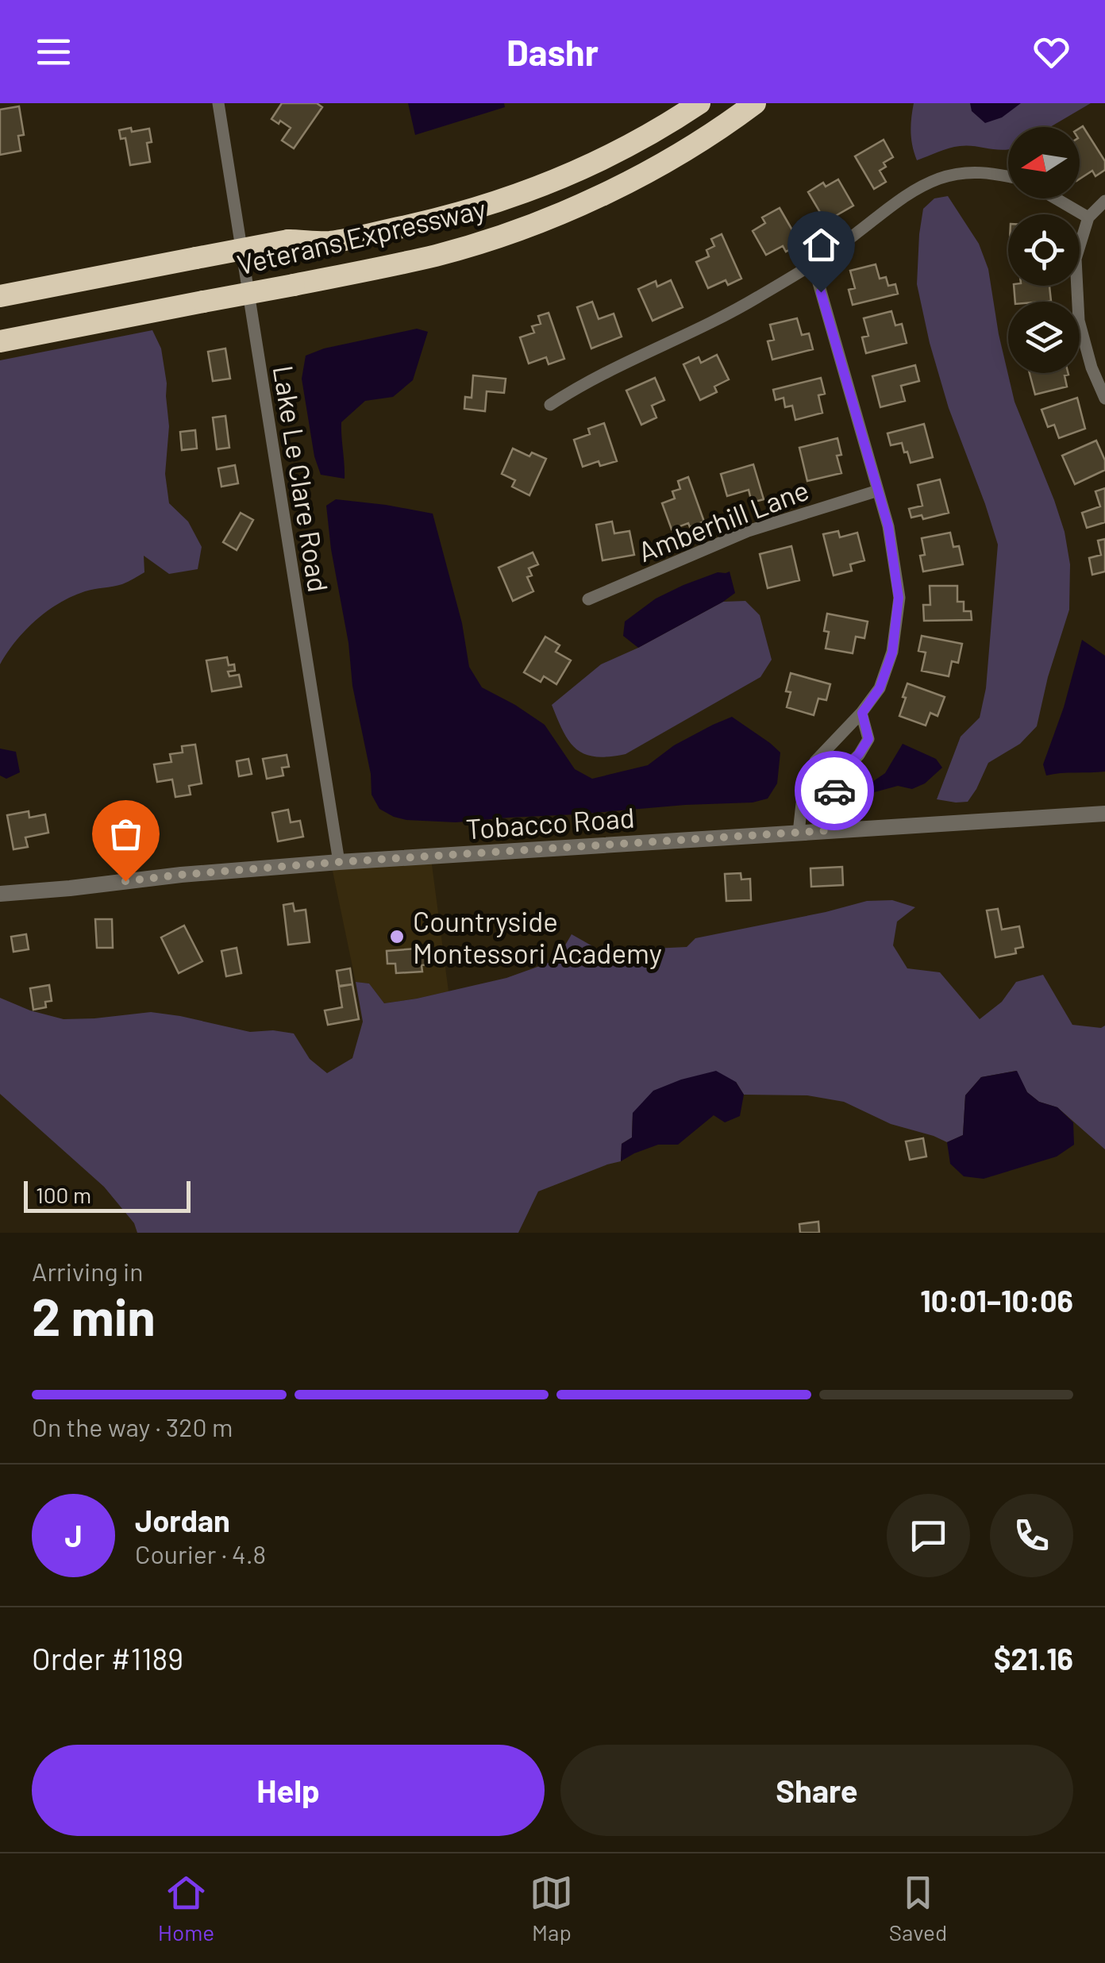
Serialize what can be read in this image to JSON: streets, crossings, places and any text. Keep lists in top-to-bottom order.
{
  "streets": {
    "highway": ["Veterans Expressway"],
    "street": ["Lake Le Clare Road", "Amberhill Lane", "Tobacco Road"]
  },
  "crossings": [
    ["Lake Le Clare Road", "Tobacco Road"]
  ],
  "places": ["Countryside Montessori Academy"],
  "scale_bar": "100 m",
  "north": "left",
  "page": {
    "header": "Dashr",
    "scale": "100 m",
    "heading": ["2 min", "Arriving in", "10:01–10:06"],
    "panel": [
      "Jordan",
      "Courier · 4.8",
      "Order #1189",
      "$21.16"
    ],
    "bar": "On the way · 320 m",
    "round": "J",
    "buttons": ["Help", "Share"],
    "tabs": ["Home", "Map", "Saved"]
  }
}
